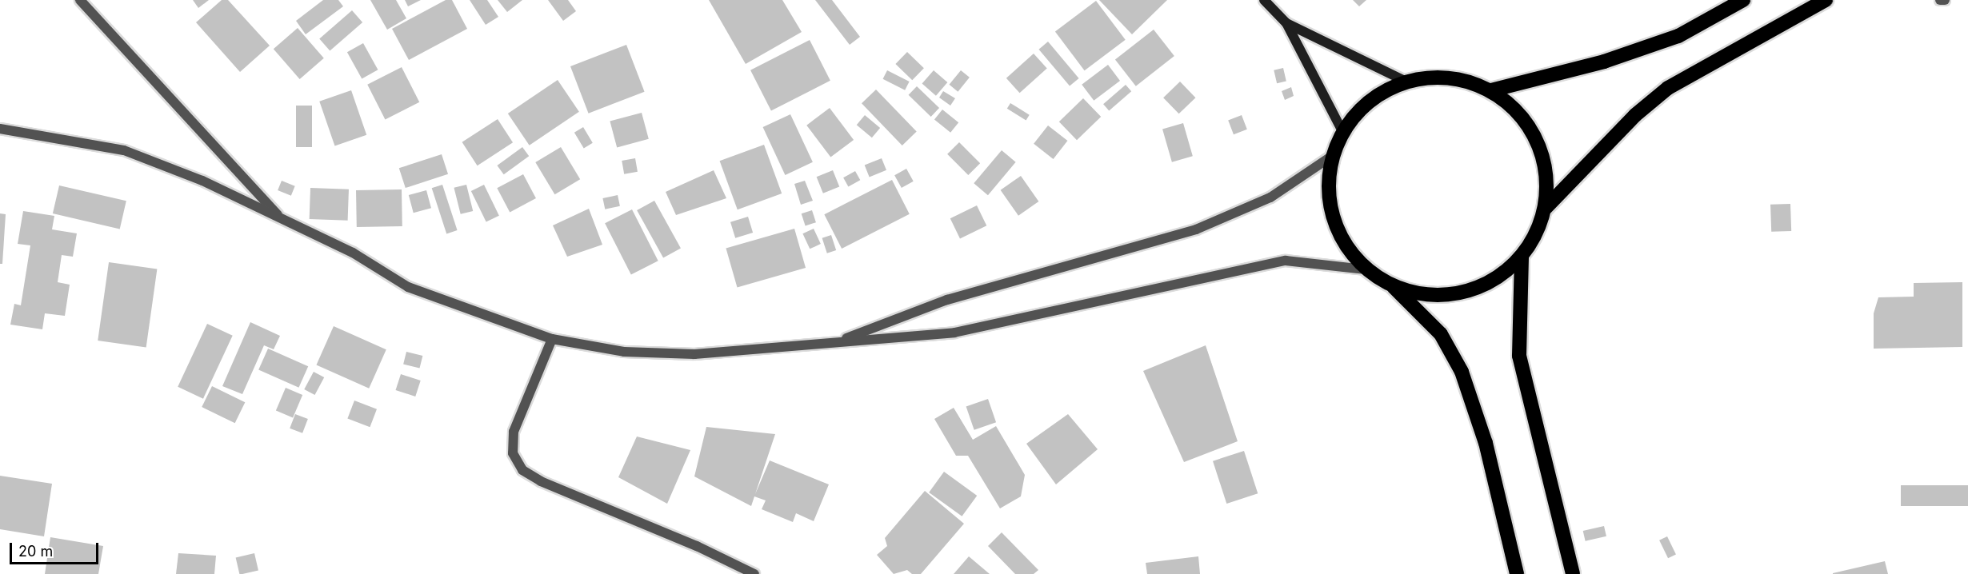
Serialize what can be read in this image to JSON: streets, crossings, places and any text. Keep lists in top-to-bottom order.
{
  "scale_bar": "20 m"
}
